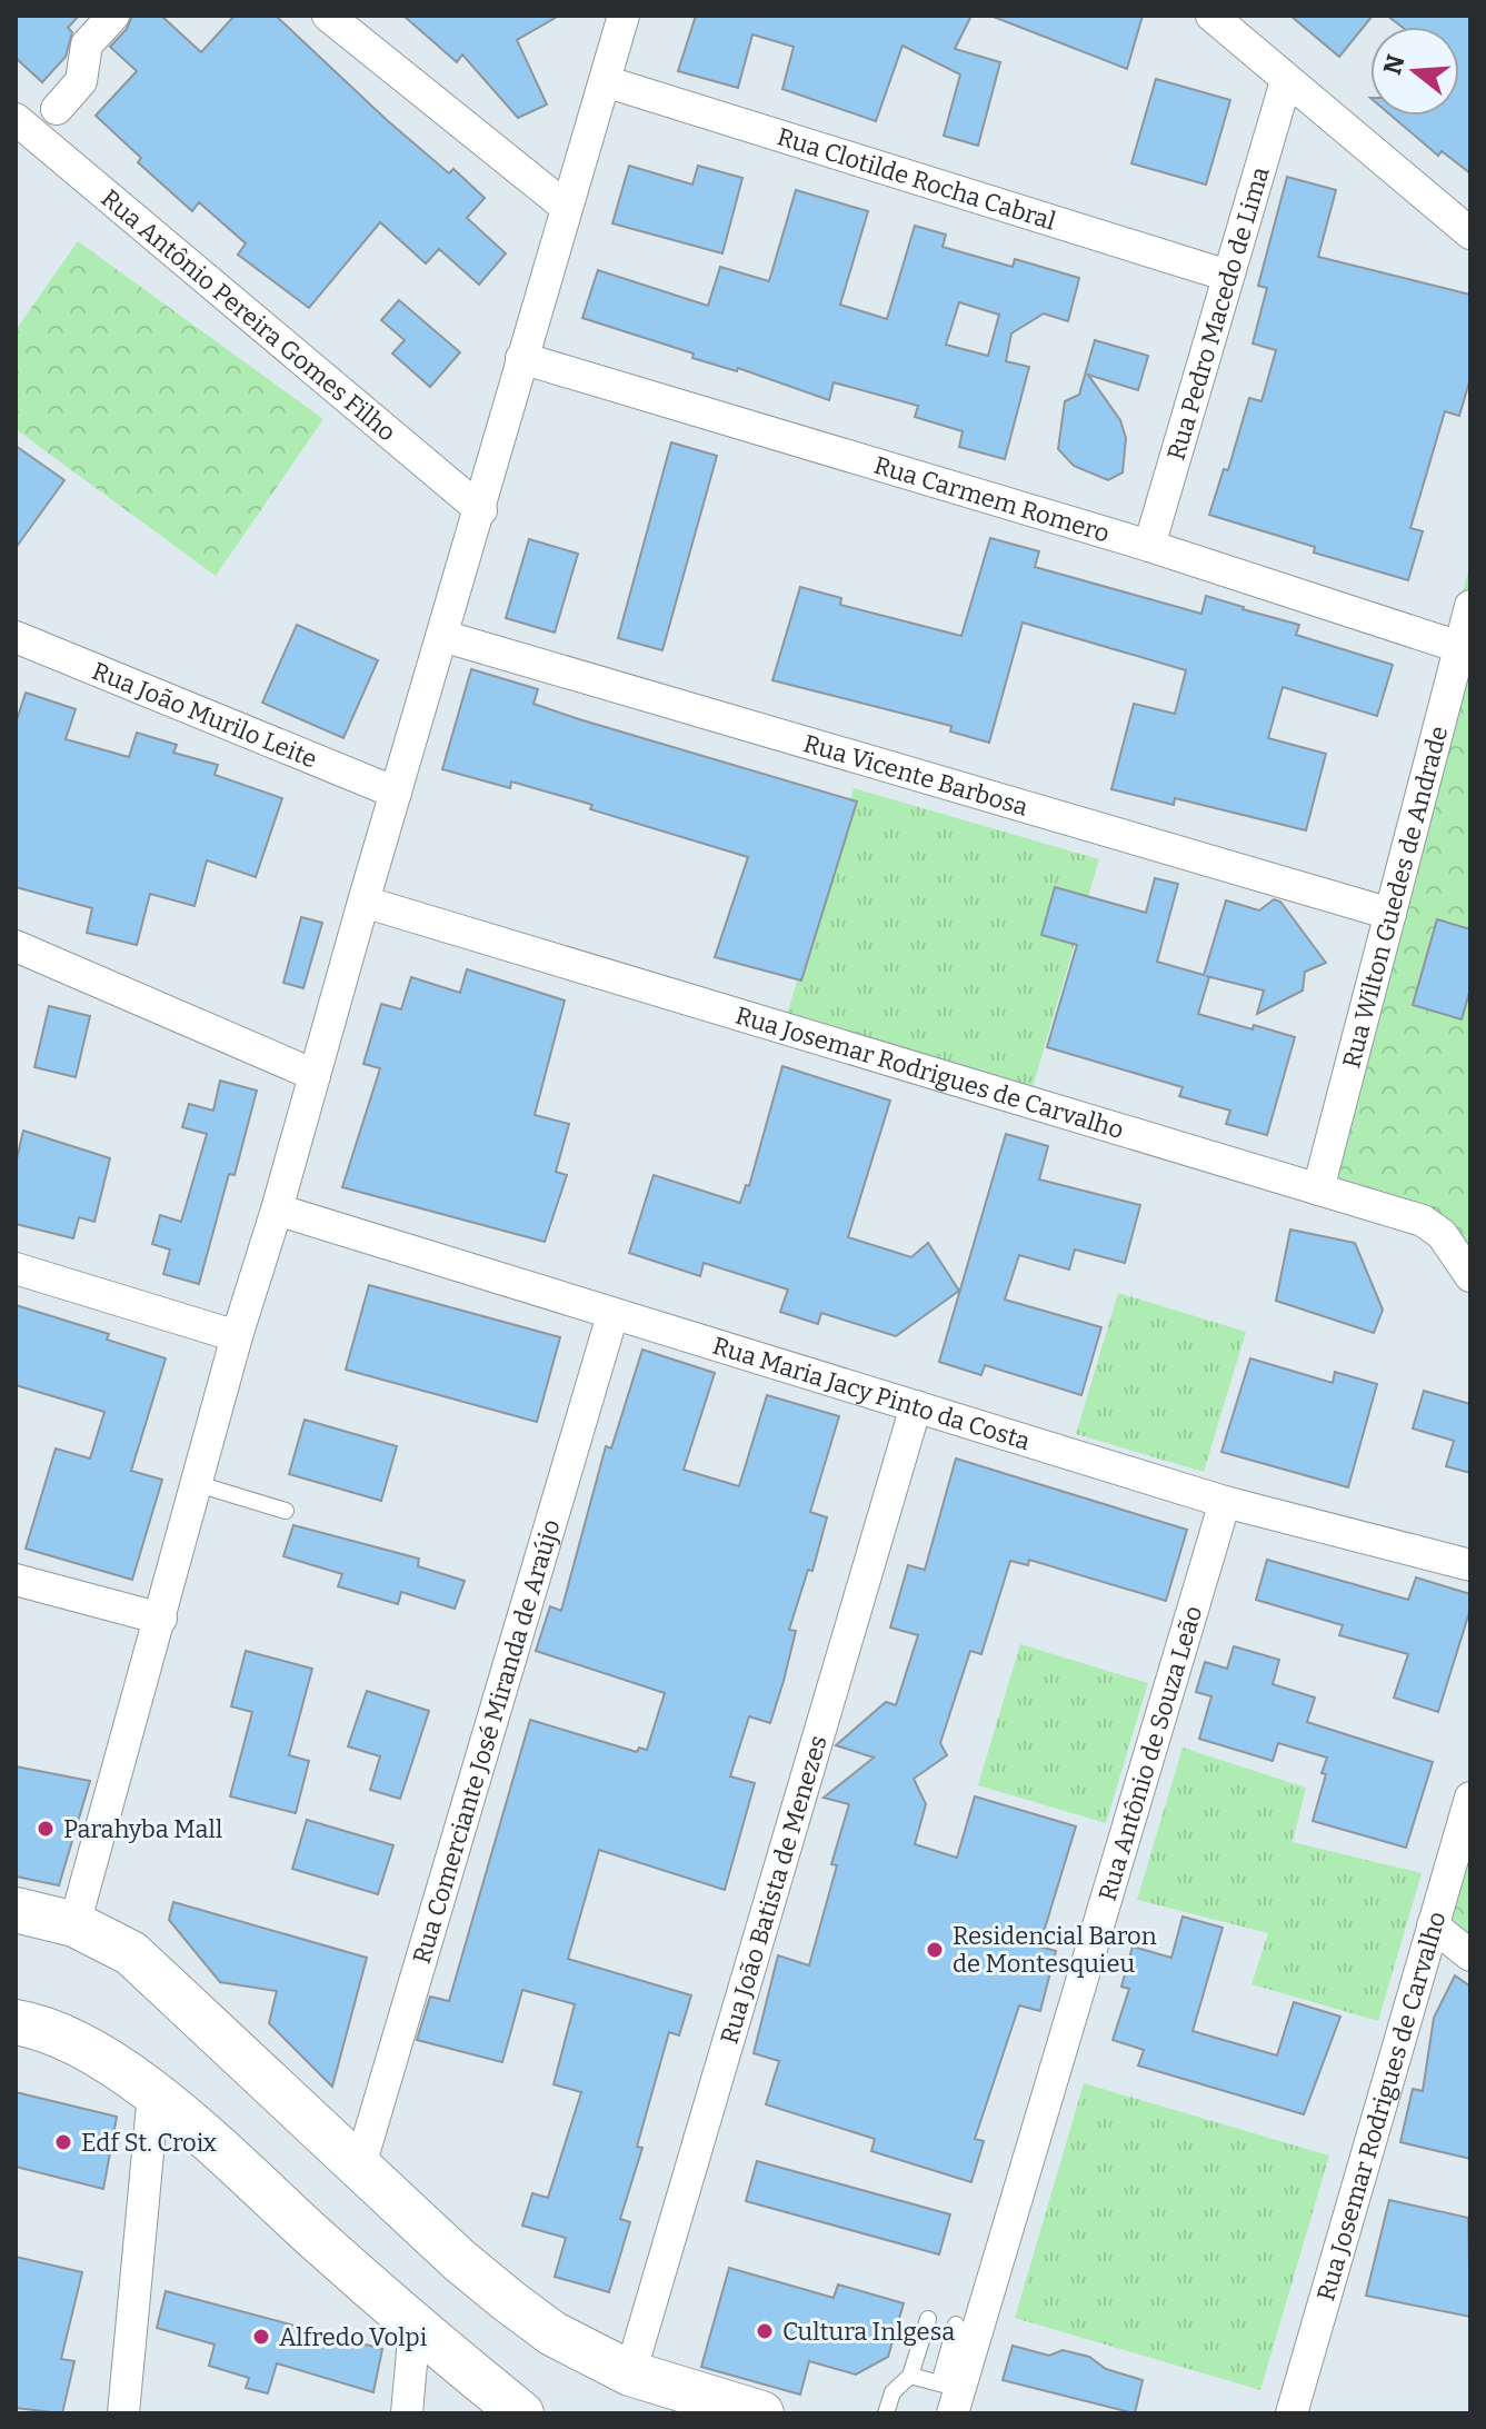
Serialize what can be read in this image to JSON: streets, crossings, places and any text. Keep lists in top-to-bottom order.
{
  "streets": {
    "street": [
      "Rua Clotilde Rocha Cabral",
      "Rua Pedro Macedo de Lima",
      "Rua Antônio Pereira Gomes Filho",
      "Rua Carmem Romero",
      "Rua João Murilo Leite",
      "Rua Vicente Barbosa",
      "Rua Wilton Guedes de Andrade",
      "Rua Josemar Rodrigues de Carvalho",
      "Rua Maria Jacy Pinto da Costa",
      "Rua Comerciante José Miranda de Araújo",
      "Rua Antônio de Souza Leão",
      "Rua João Batista de Menezes"
    ]
  },
  "crossings": [
    ["Rua Clotilde Rocha Cabral", "Rua Pedro Macedo de Lima"],
    ["Rua Pedro Macedo de Lima", "Rua Carmem Romero"],
    ["Rua Carmem Romero", "Rua Wilton Guedes de Andrade"],
    ["Rua Vicente Barbosa", "Rua Wilton Guedes de Andrade"],
    ["Rua Wilton Guedes de Andrade", "Rua Josemar Rodrigues de Carvalho"],
    ["Rua Maria Jacy Pinto da Costa", "Rua Comerciante José Miranda de Araújo"],
    ["Rua Maria Jacy Pinto da Costa", "Rua Antônio de Souza Leão"],
    ["Rua Maria Jacy Pinto da Costa", "Rua João Batista de Menezes"]
  ],
  "places": [
    "Parahyba Mall",
    "Residencial Baron de Montesquieu",
    "Edf St. Croix",
    "Cultura Inlgesa",
    "Alfredo Volpi"
  ],
  "north": "left"
}
